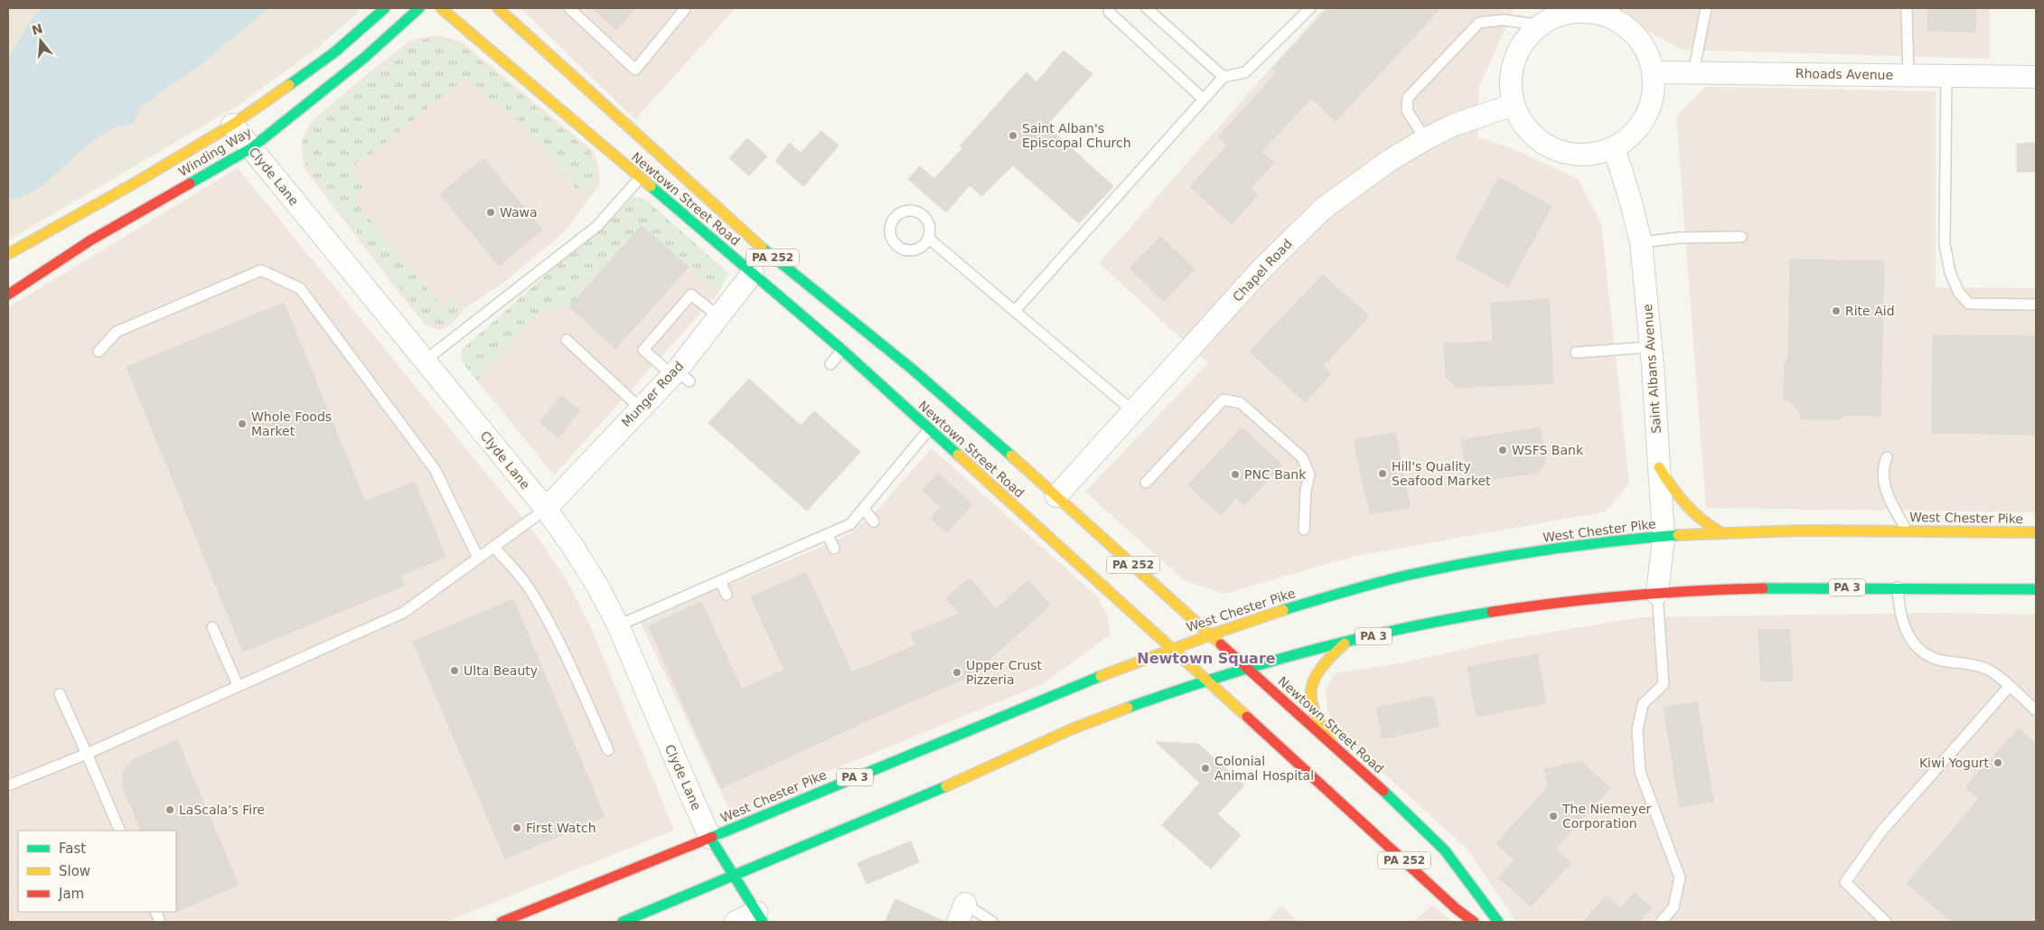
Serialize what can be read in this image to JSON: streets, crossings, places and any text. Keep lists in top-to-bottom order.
{
  "streets": {
    "main road": [
      "Winding Way",
      "Newtown Street Road",
      "PA 252",
      "West Chester Pike",
      "PA 3"
    ],
    "street": [
      "Rhoads Avenue",
      "Clyde Lane",
      "Chapel Road",
      "Saint Albans Avenue",
      "Munger Road"
    ]
  },
  "crossings": [
    ["Rhoads Avenue", "Chapel Road"],
    ["Rhoads Avenue", "Saint Albans Avenue"],
    ["Winding Way", "Clyde Lane"],
    ["Clyde Lane", "Munger Road"],
    ["Clyde Lane", "West Chester Pike"],
    ["Newtown Street Road", "Chapel Road"],
    ["Newtown Street Road", "Munger Road"],
    ["Newtown Street Road", "West Chester Pike"],
    ["Newtown Street Road", "PA 3"],
    ["Chapel Road", "Saint Albans Avenue"],
    ["Saint Albans Avenue", "West Chester Pike"],
    ["Saint Albans Avenue", "PA 3"]
  ],
  "districts": ["Newtown Square"],
  "places": [
    "Saint Alban's Episcopal Church",
    "Wawa",
    "Rite Aid",
    "Whole Foods Market",
    "WSFS Bank",
    "Hill's Quality Seafood Market",
    "PNC Bank",
    "Ulta Beauty",
    "Upper Crust Pizzeria",
    "Kiwi Yogurt",
    "Colonial Animal Hospital",
    "LaScala’s Fire",
    "The Niemeyer Corporation",
    "First Watch"
  ],
  "legend": ["Fast", "Slow", "Jam"],
  "north": "top"
}
